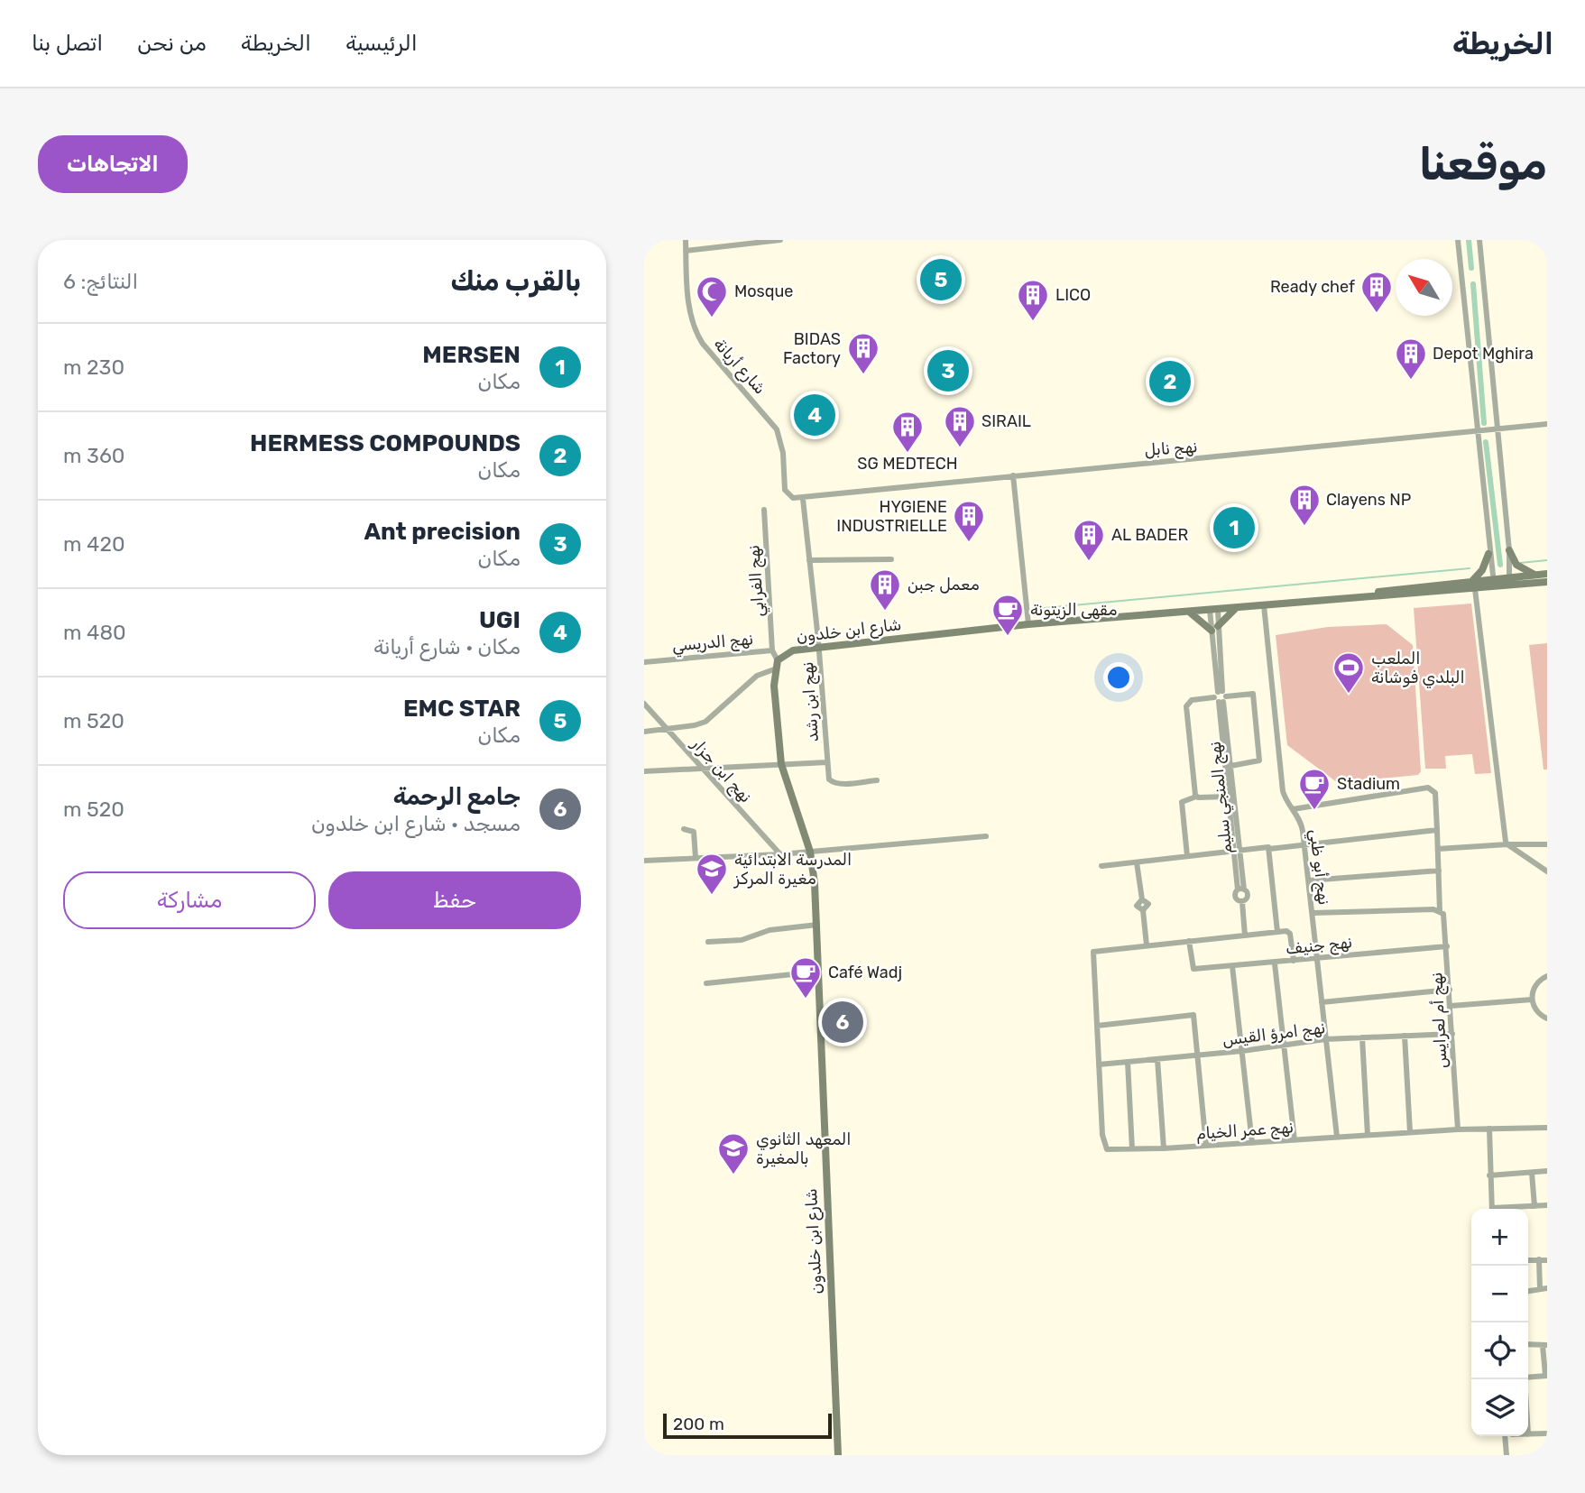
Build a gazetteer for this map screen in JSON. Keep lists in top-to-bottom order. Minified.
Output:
{"streets":{"street":["شارع أريانة","نهج نابل","نهج الفرابي","شارع ابن خلدون","نهج الدريسي","نهج ابن رشد","نهج ابن جزار","نهج المنجي سليم","نهج أبو ظبي","نهج جنيف","نهج أم لعرايس","نهج امرؤ القيس","نهج عمر الخيام"]},"crossings":[["شارع أريانة","نهج نابل"],["شارع أريانة","نهج ابن رشد"],["نهج نابل","نهج ابن رشد"],["نهج الفرابي","نهج الدريسي"],["شارع ابن خلدون","نهج الدريسي"],["شارع ابن خلدون","نهج ابن رشد"],["شارع ابن خلدون","نهج المنجي سليم"],["شارع ابن خلدون","نهج أبو ظبي"],["نهج أبو ظبي","نهج جنيف"],["نهج أبو ظبي","نهج أم لعرايس"],["نهج أبو ظبي","نهج امرؤ القيس"],["نهج أبو ظبي","نهج عمر الخيام"],["نهج جنيف","نهج أم لعرايس"],["نهج أم لعرايس","نهج امرؤ القيس"],["نهج أم لعرايس","نهج عمر الخيام"],["نهج امرؤ القيس","نهج عمر الخيام"]],"places":{"building":["Ready chef","LICO","BIDAS Factory","Depot Mghira","SIRAIL","SG MEDTECH","Clayens NP","HYGIENE INDUSTRIELLE","AL BADER","معمل جبن"],"mosque":["Mosque"],"cafe":["مقهى الزيتونة","Stadium","Café Wadj"],"sports":["الملعب البلدي فوشانة"],"school or university":["المدرسة الابتدائية مغيرة المركز","المعهد الثانوي بالمغيرة"]},"scale_bar":"200 m","north":"top left","page":{"header":"الخريطة","nav":["الرئيسية","الخريطة","من نحن","اتصل بنا"],"buttons":["الاتجاهات",["حفظ","مشاركة"]],"title":"موقعنا","heading":["بالقرب منك","النتائج: 6"],"pins":["5","3","2","4","1","6"],"list":[{"mark":"1","name":"MERSEN","note":"مكان","value":"230 m"},{"mark":"2","name":"HERMESS COMPOUNDS","note":"مكان","value":"360 m"},{"mark":"3","name":"Ant precision","note":"مكان","value":"420 m"},{"mark":"4","name":"UGI","note":"مكان · شارع أريانة","value":"480 m"},{"mark":"5","name":"EMC STAR","note":"مكان","value":"520 m"},{"mark":"6","name":"جامع الرحمة","note":"مسجد · شارع ابن خلدون","value":"520 m"}],"map_buttons":["+","−"],"scale":"200 m"}}
